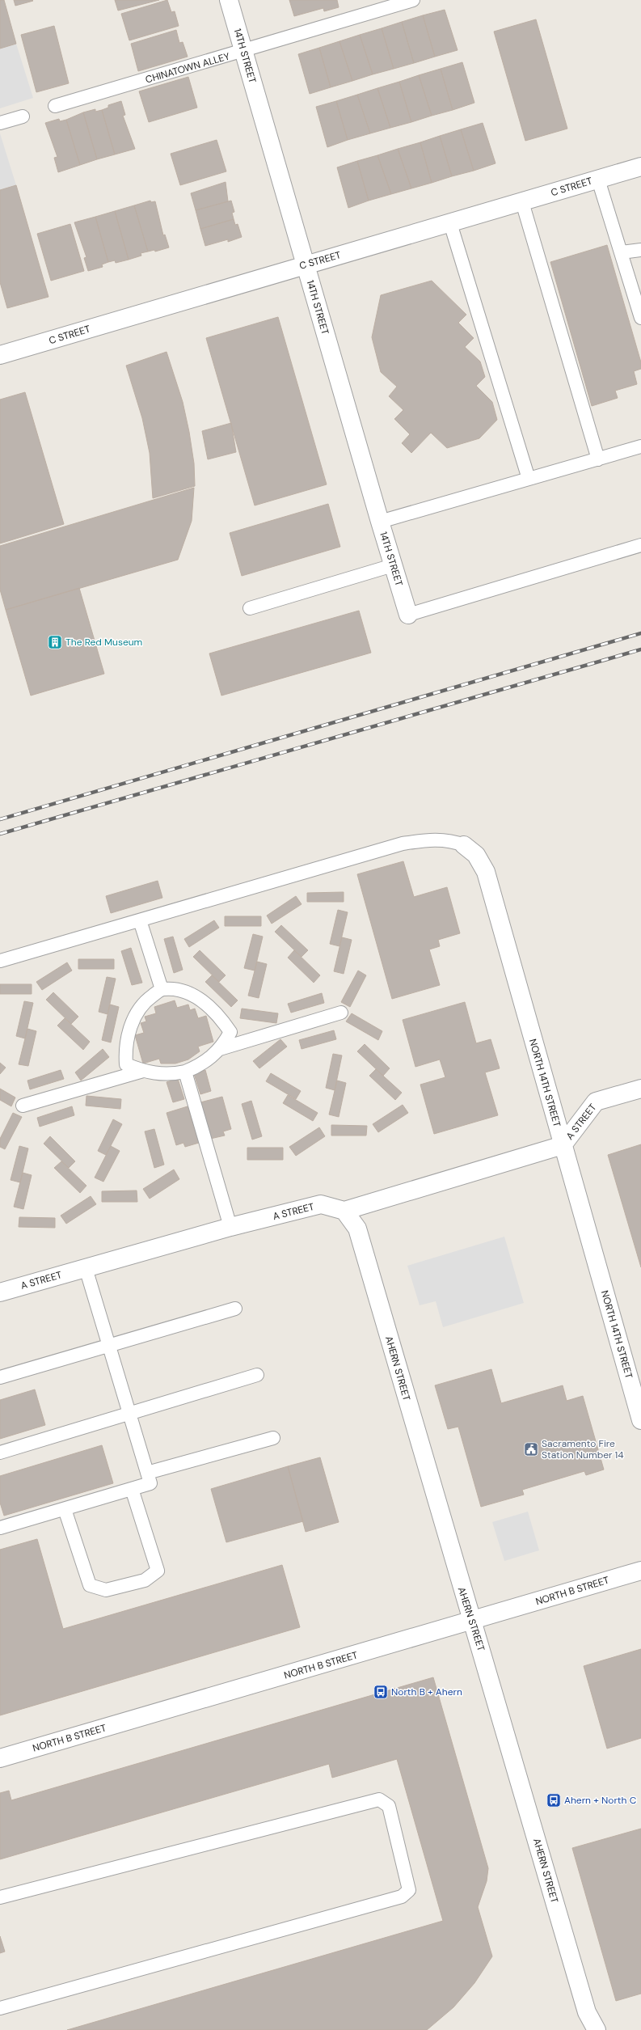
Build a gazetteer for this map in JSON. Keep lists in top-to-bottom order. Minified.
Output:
{"streets":{"street":["14TH STREET","C STREET","NORTH 14TH STREET","A STREET","AHERN STREET","NORTH B STREET"],"lane":["CHINATOWN ALLEY"]},"crossings":[["14TH STREET","CHINATOWN ALLEY"],["14TH STREET","C STREET"],["NORTH 14TH STREET","A STREET"],["A STREET","AHERN STREET"],["AHERN STREET","NORTH B STREET"]],"places":{"building":["The Red Museum"],"public building":["Sacramento Fire Station Number 14"],"bus stop":["North B + Ahern","Ahern + North C"]}}
